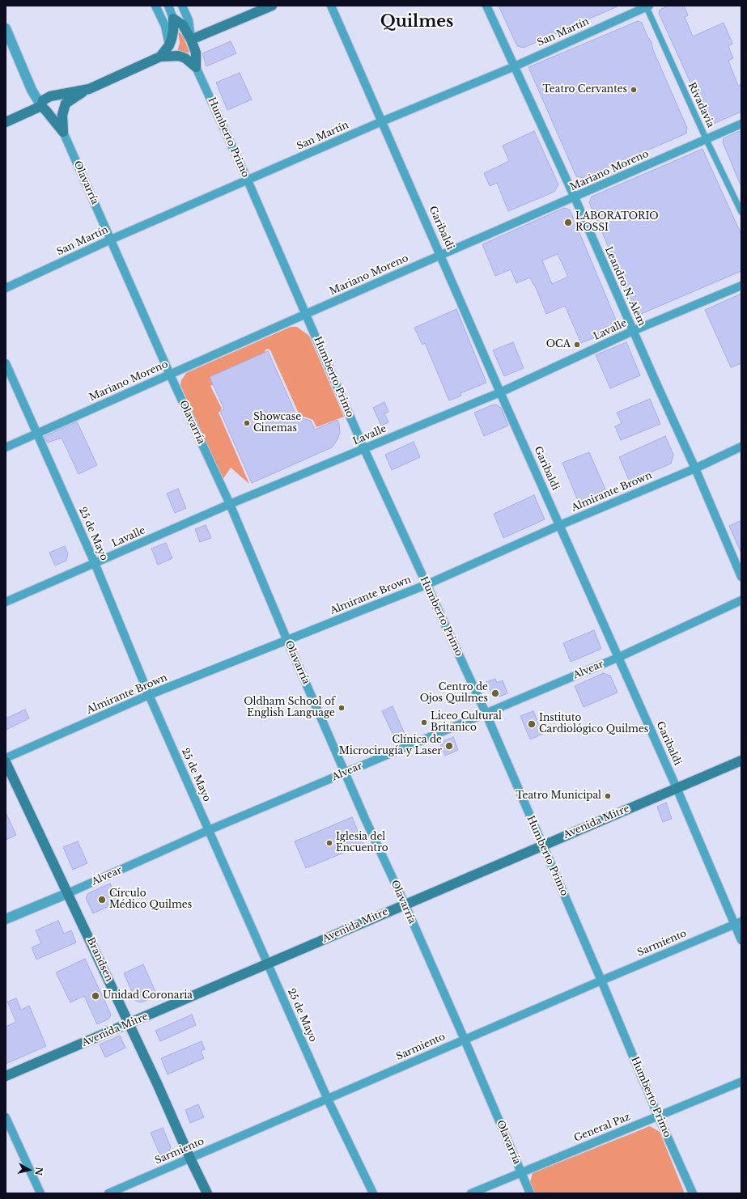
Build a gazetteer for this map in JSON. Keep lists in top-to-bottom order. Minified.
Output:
{"streets":{"main road":["Humberto Primo","Olavarría","Avenida Mitre","Brandsen"],"street":["San Martín","Rivadavia","Mariano Moreno","Garibaldi","Leandro N. Alem","Lavalle","Almirante Brown","25 de Mayo","Alvear","Sarmiento","General Paz"]},"crossings":[["San Martín","Rivadavia"],["San Martín","Humberto Primo"],["San Martín","Olavarría"],["San Martín","Garibaldi"],["San Martín","Leandro N. Alem"],["Rivadavia","Mariano Moreno"],["Humberto Primo","Mariano Moreno"],["Humberto Primo","Lavalle"],["Humberto Primo","Almirante Brown"],["Humberto Primo","Alvear"],["Humberto Primo","Avenida Mitre"],["Humberto Primo","Sarmiento"],["Humberto Primo","General Paz"],["Mariano Moreno","Olavarría"],["Mariano Moreno","Garibaldi"],["Mariano Moreno","Leandro N. Alem"],["Mariano Moreno","25 de Mayo"],["Olavarría","Lavalle"],["Olavarría","Almirante Brown"],["Olavarría","Alvear"],["Olavarría","Avenida Mitre"],["Olavarría","Sarmiento"],["Olavarría","General Paz"],["Garibaldi","Lavalle"],["Garibaldi","Almirante Brown"],["Garibaldi","Alvear"],["Garibaldi","Avenida Mitre"],["Garibaldi","Sarmiento"],["Leandro N. Alem","Lavalle"],["Leandro N. Alem","Almirante Brown"],["Lavalle","25 de Mayo"],["Almirante Brown","25 de Mayo"],["25 de Mayo","Alvear"],["25 de Mayo","Avenida Mitre"],["25 de Mayo","Sarmiento"],["Alvear","Brandsen"],["Avenida Mitre","Brandsen"],["Sarmiento","Brandsen"]],"districts":["Quilmes"],"places":["Teatro Cervantes","LABORATORIO ROSSI","OCA","Showcase Cinemas","Centro de Ojos Quilmes","Oldham School of English Language","Liceo Cultural Britanico","Instituto Cardiológico Quilmes","Clínica de Microcirugía y Laser","Teatro Municipal","Iglesia del Encuentro","Círculo Médico Quilmes","Unidad Coronaria"],"north":"right"}
